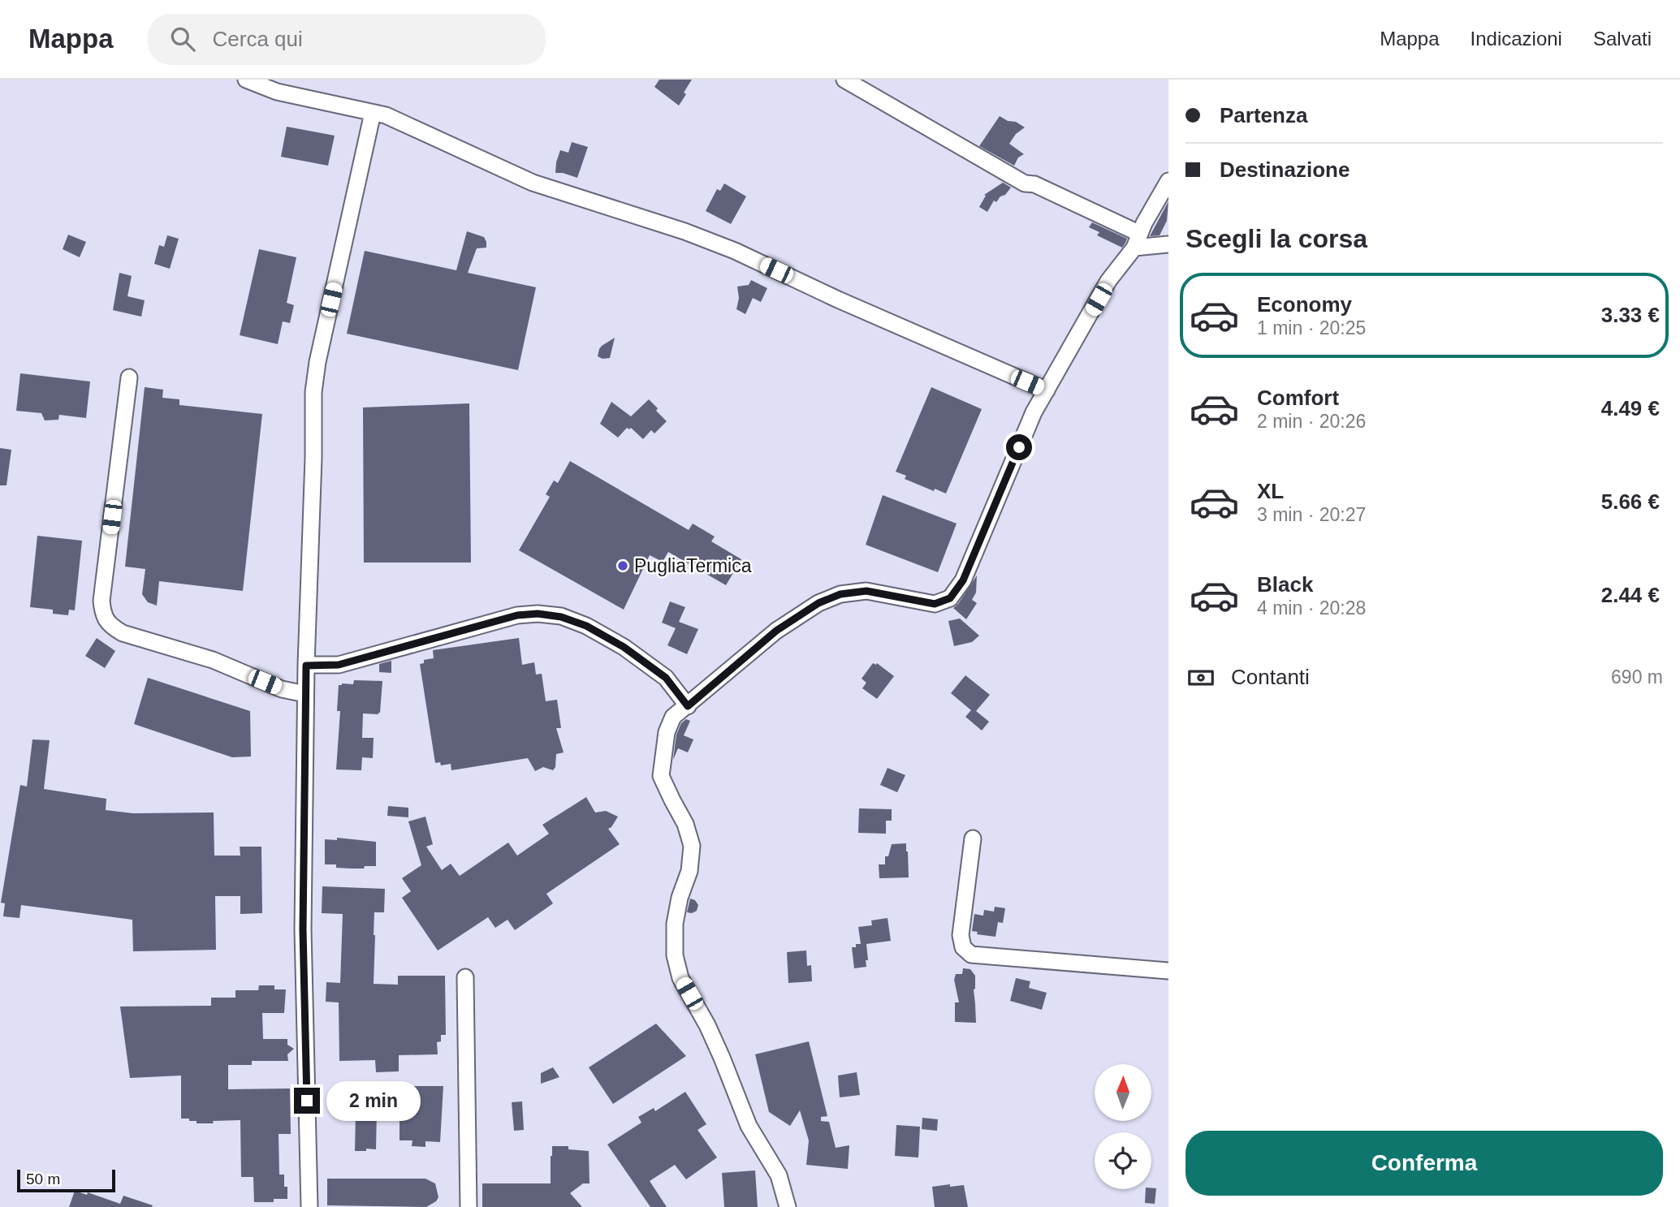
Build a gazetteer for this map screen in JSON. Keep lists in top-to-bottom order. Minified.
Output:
{"places":["PugliaTermica"],"scale_bar":"50 m","north":"top","page":{"header":"Mappa","search":"Cerca qui","nav":["Mappa","Indicazioni","Salvati"],"banner":["Partenza","Destinazione"],"heading":"Scegli la corsa","list":[{"name":"Economy","note":"1 min · 20:25","value":"3.33 €"},{"name":"Comfort","note":"2 min · 20:26","value":"4.49 €"},{"name":"XL","note":"3 min · 20:27","value":"5.66 €"},{"name":"Black","note":"4 min · 20:28","value":"2.44 €"}],"pay":["Contanti","690 m"],"bubble":"2 min","buttons":"Conferma","scale":"50 m"}}
